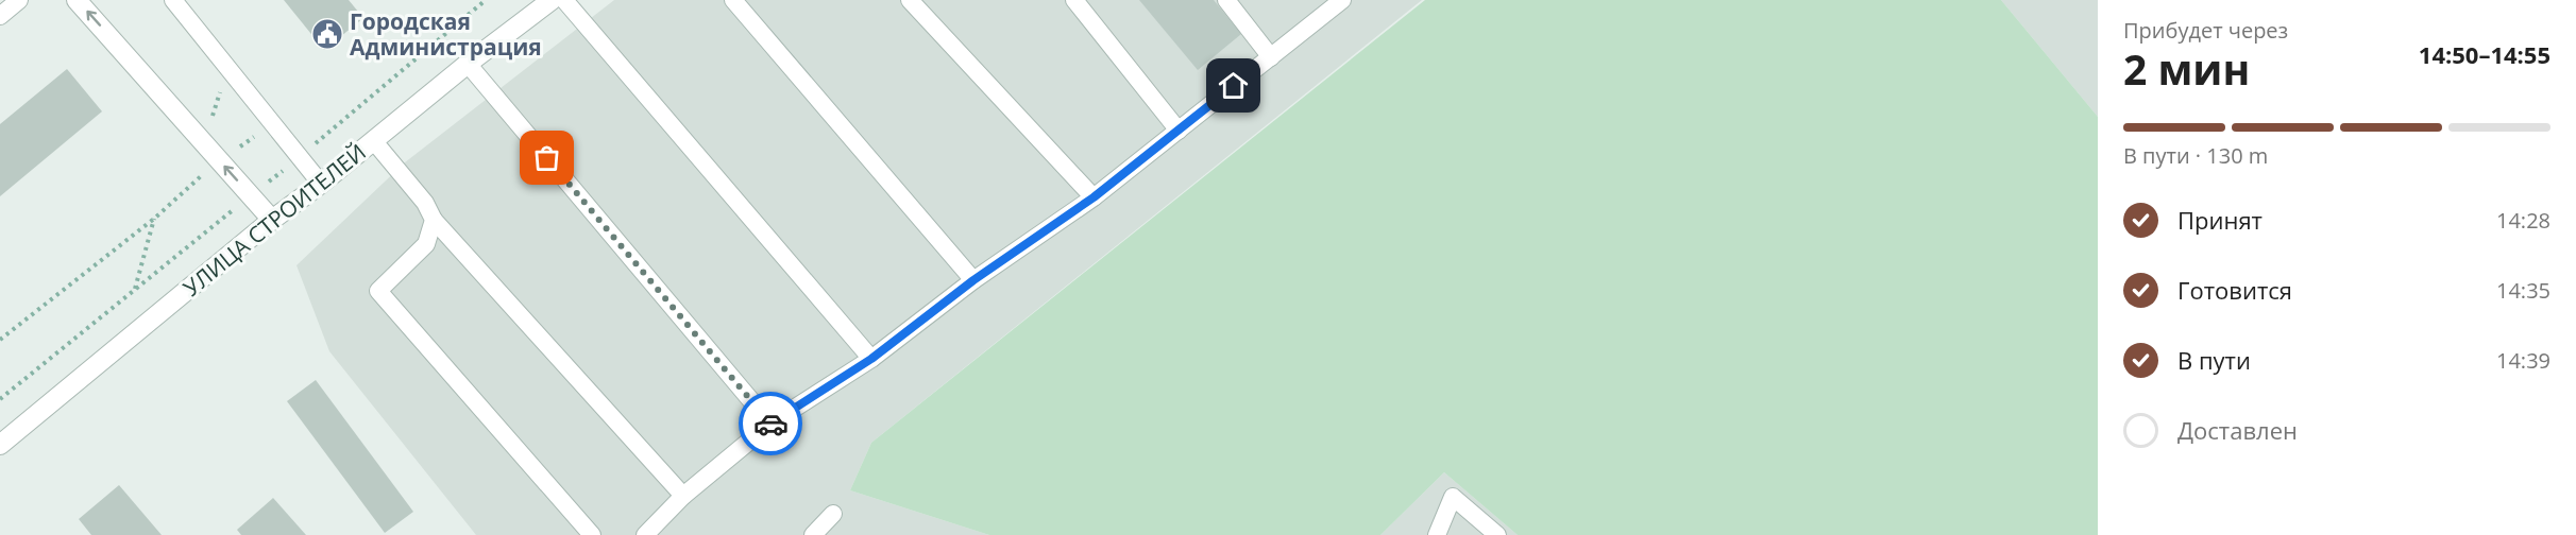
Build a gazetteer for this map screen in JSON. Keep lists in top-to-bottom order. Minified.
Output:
{"streets":{"street":["УЛИЦА СТРОИТЕЛЕЙ"]},"places":{"public building":["Городская Администрация"]},"page":{"heading":["2 мин","Прибудет через","14:50–14:55"],"bar":"В пути · 130 m","list":[["Принят","14:28"],["Готовится","14:35"],["В пути","14:39"],"Доставлен"]}}
